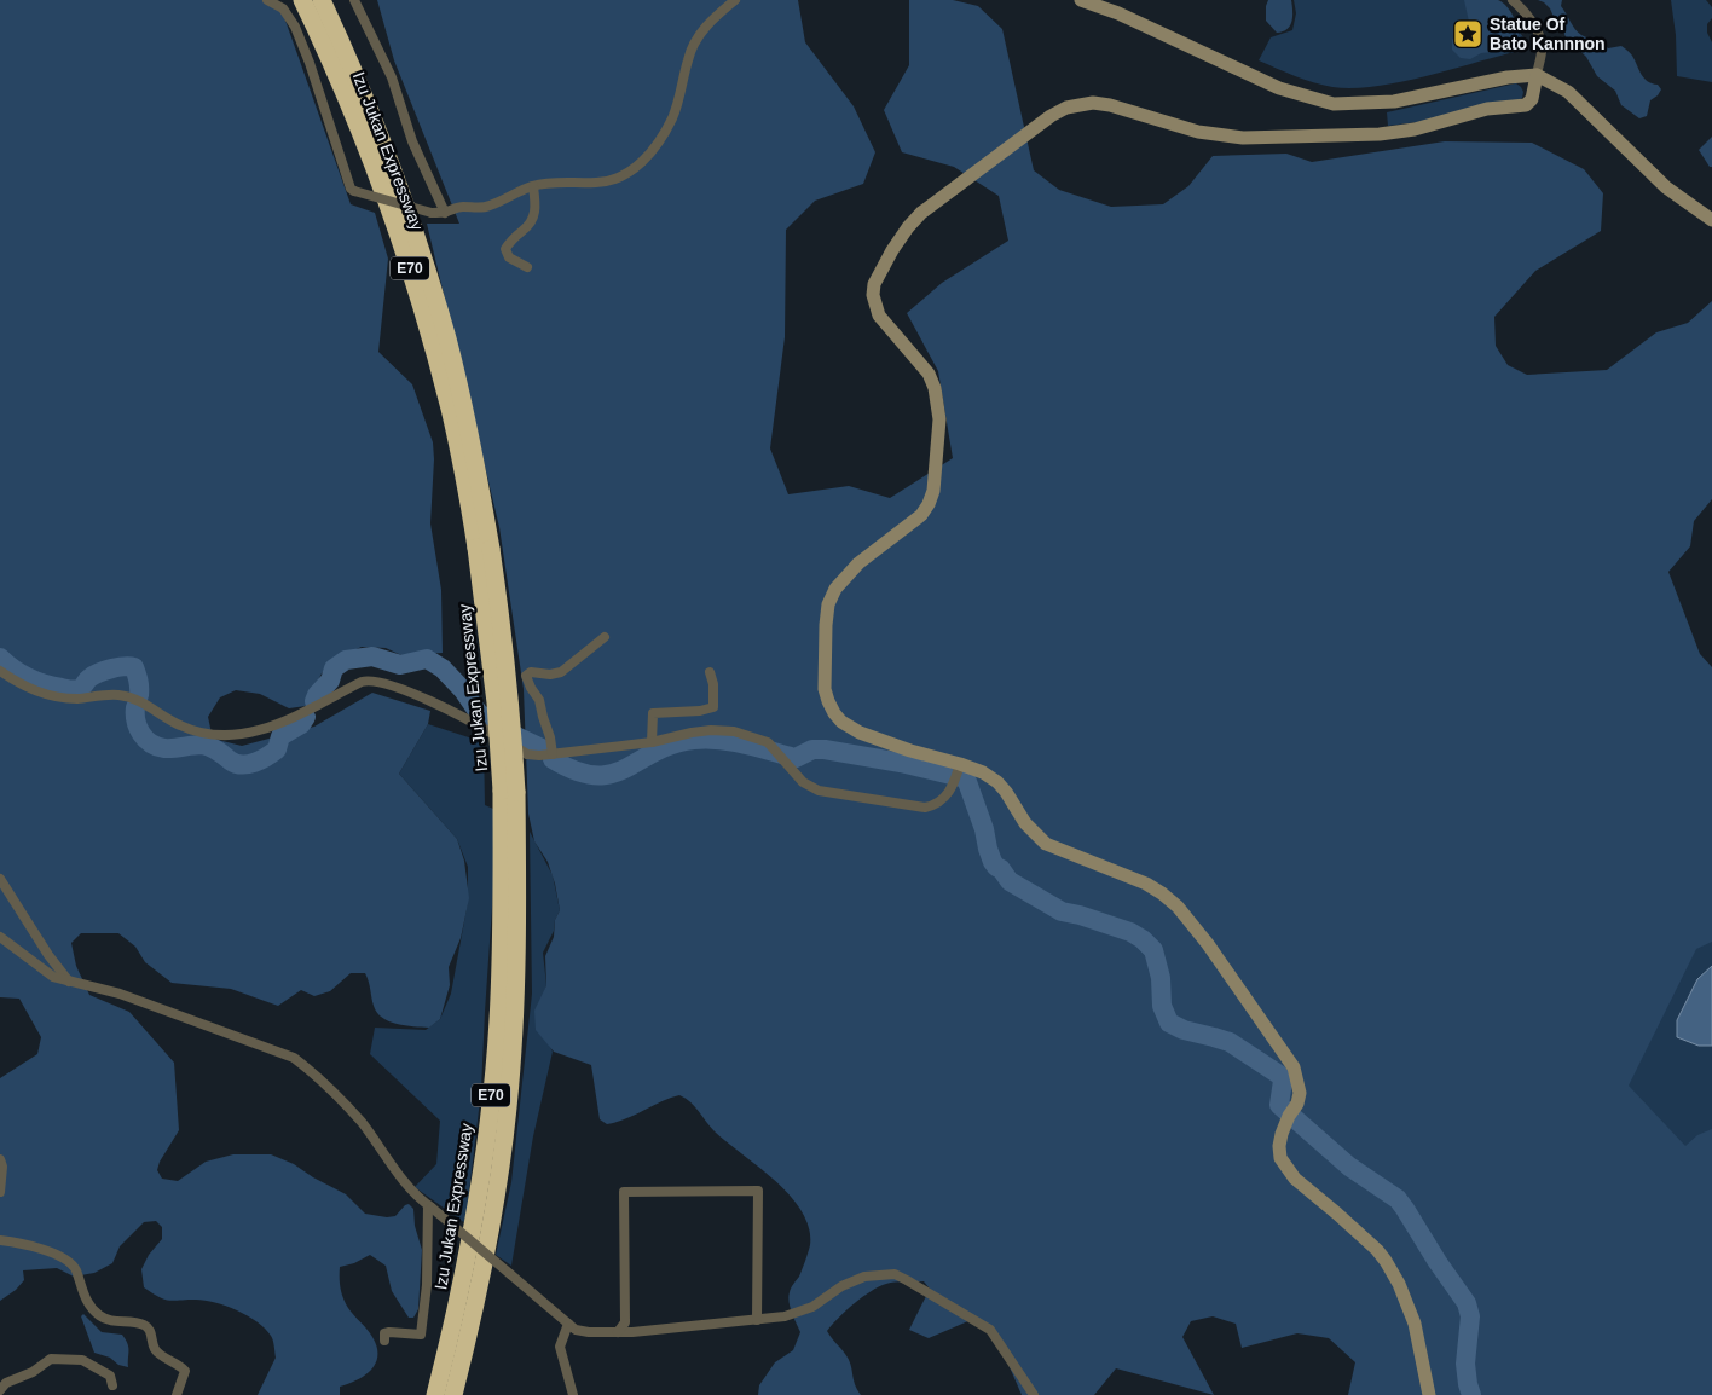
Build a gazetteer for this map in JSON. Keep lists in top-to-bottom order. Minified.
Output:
{"streets":{"highway":["Izu Jukan Expressway","E70"]},"places":{"place":["Statue Of Bato Kannnon"]}}
